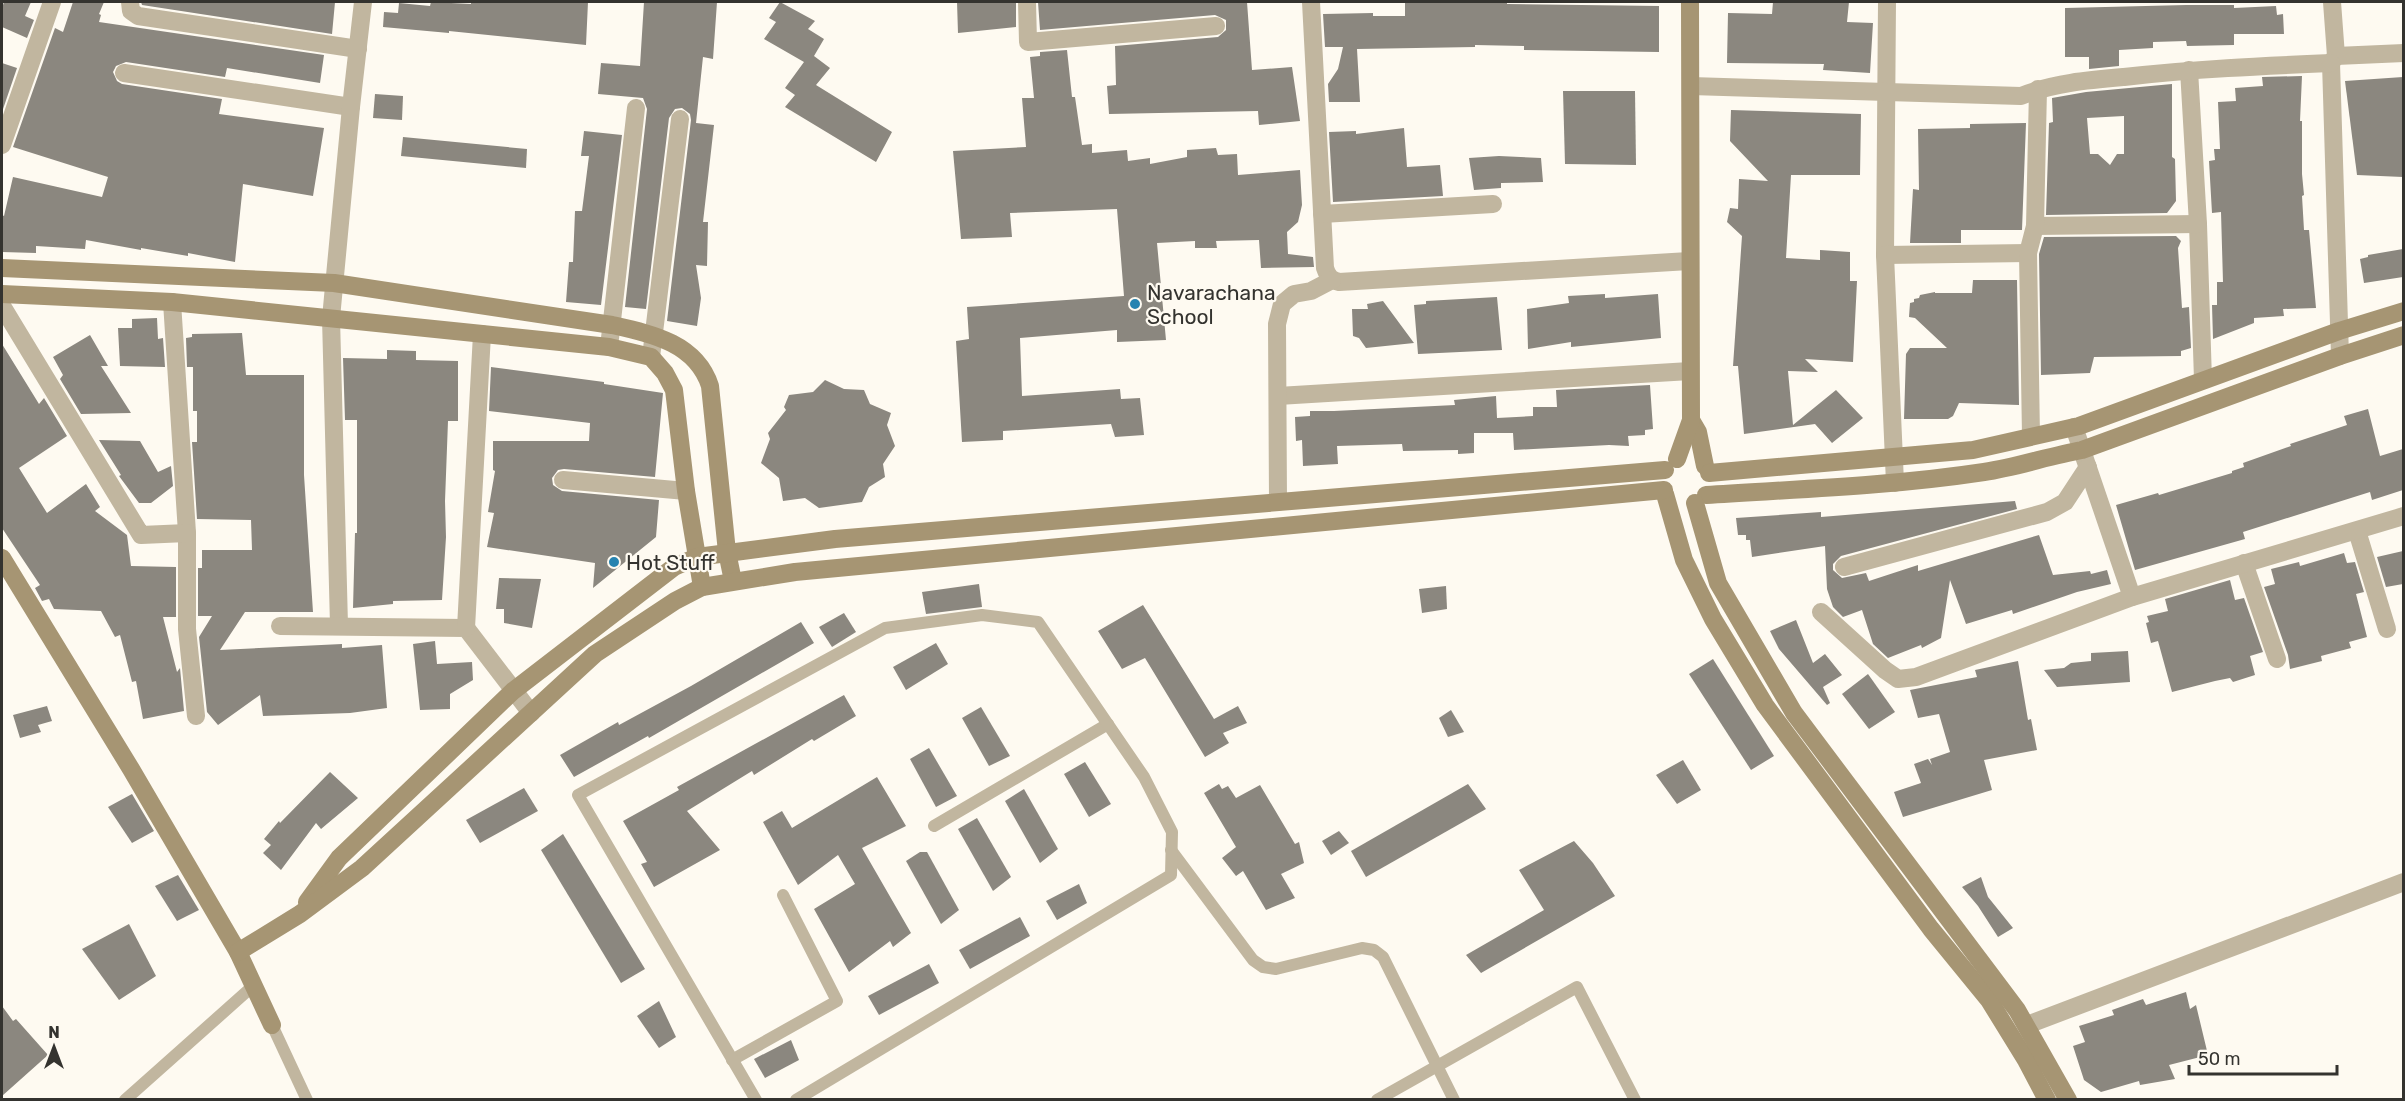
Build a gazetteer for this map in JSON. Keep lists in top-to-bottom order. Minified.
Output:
{"places":["Navarachana School","Hot Stuff"],"scale_bar":"50 m","north":"top"}
